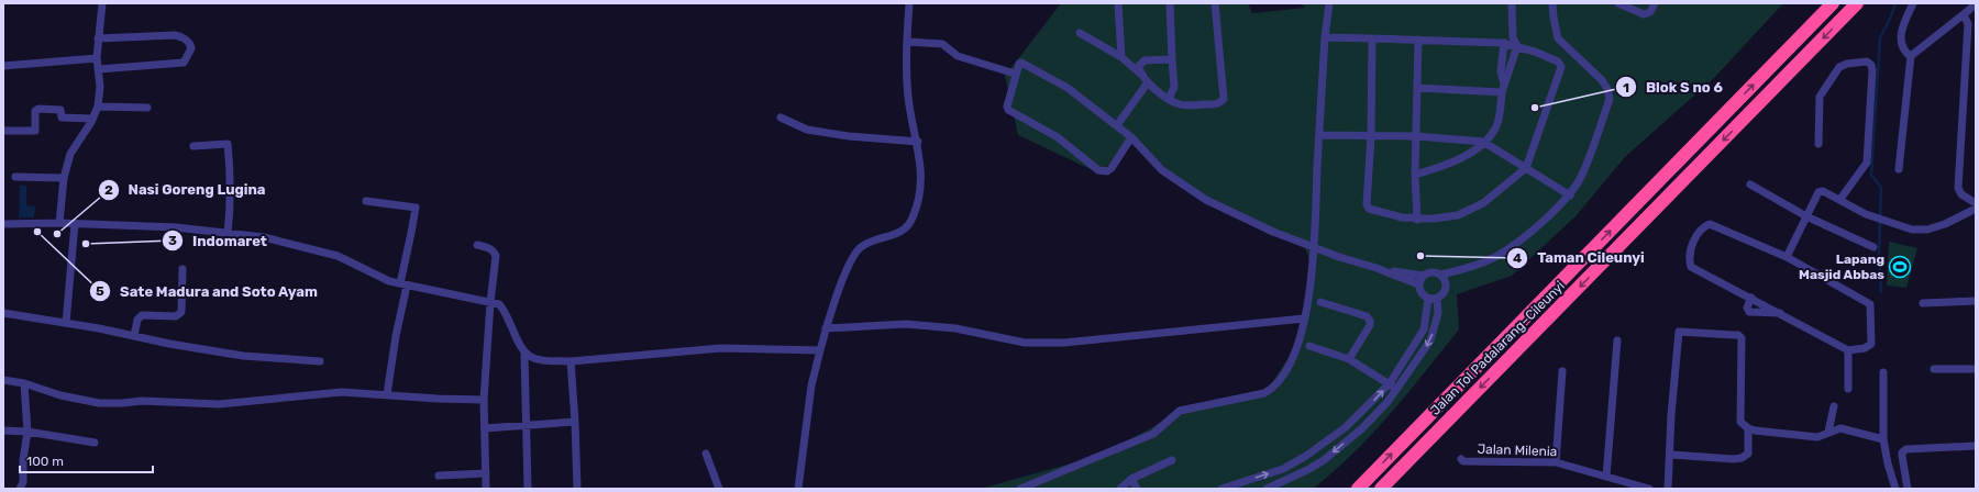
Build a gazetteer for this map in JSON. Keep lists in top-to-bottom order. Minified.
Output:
{"streets":{"highway":["Jalan Tol Padalarang–Cileunyi"],"street":["Jalan Milenia"]},"places":{"other":["Blok S no 6","Sate Madura and Soto Ayam","Nasi Goreng Lugina","Indomaret","Taman Cileunyi"],"sports":["Lapang Masjid Abbas"]},"scale_bar":"100 m"}
